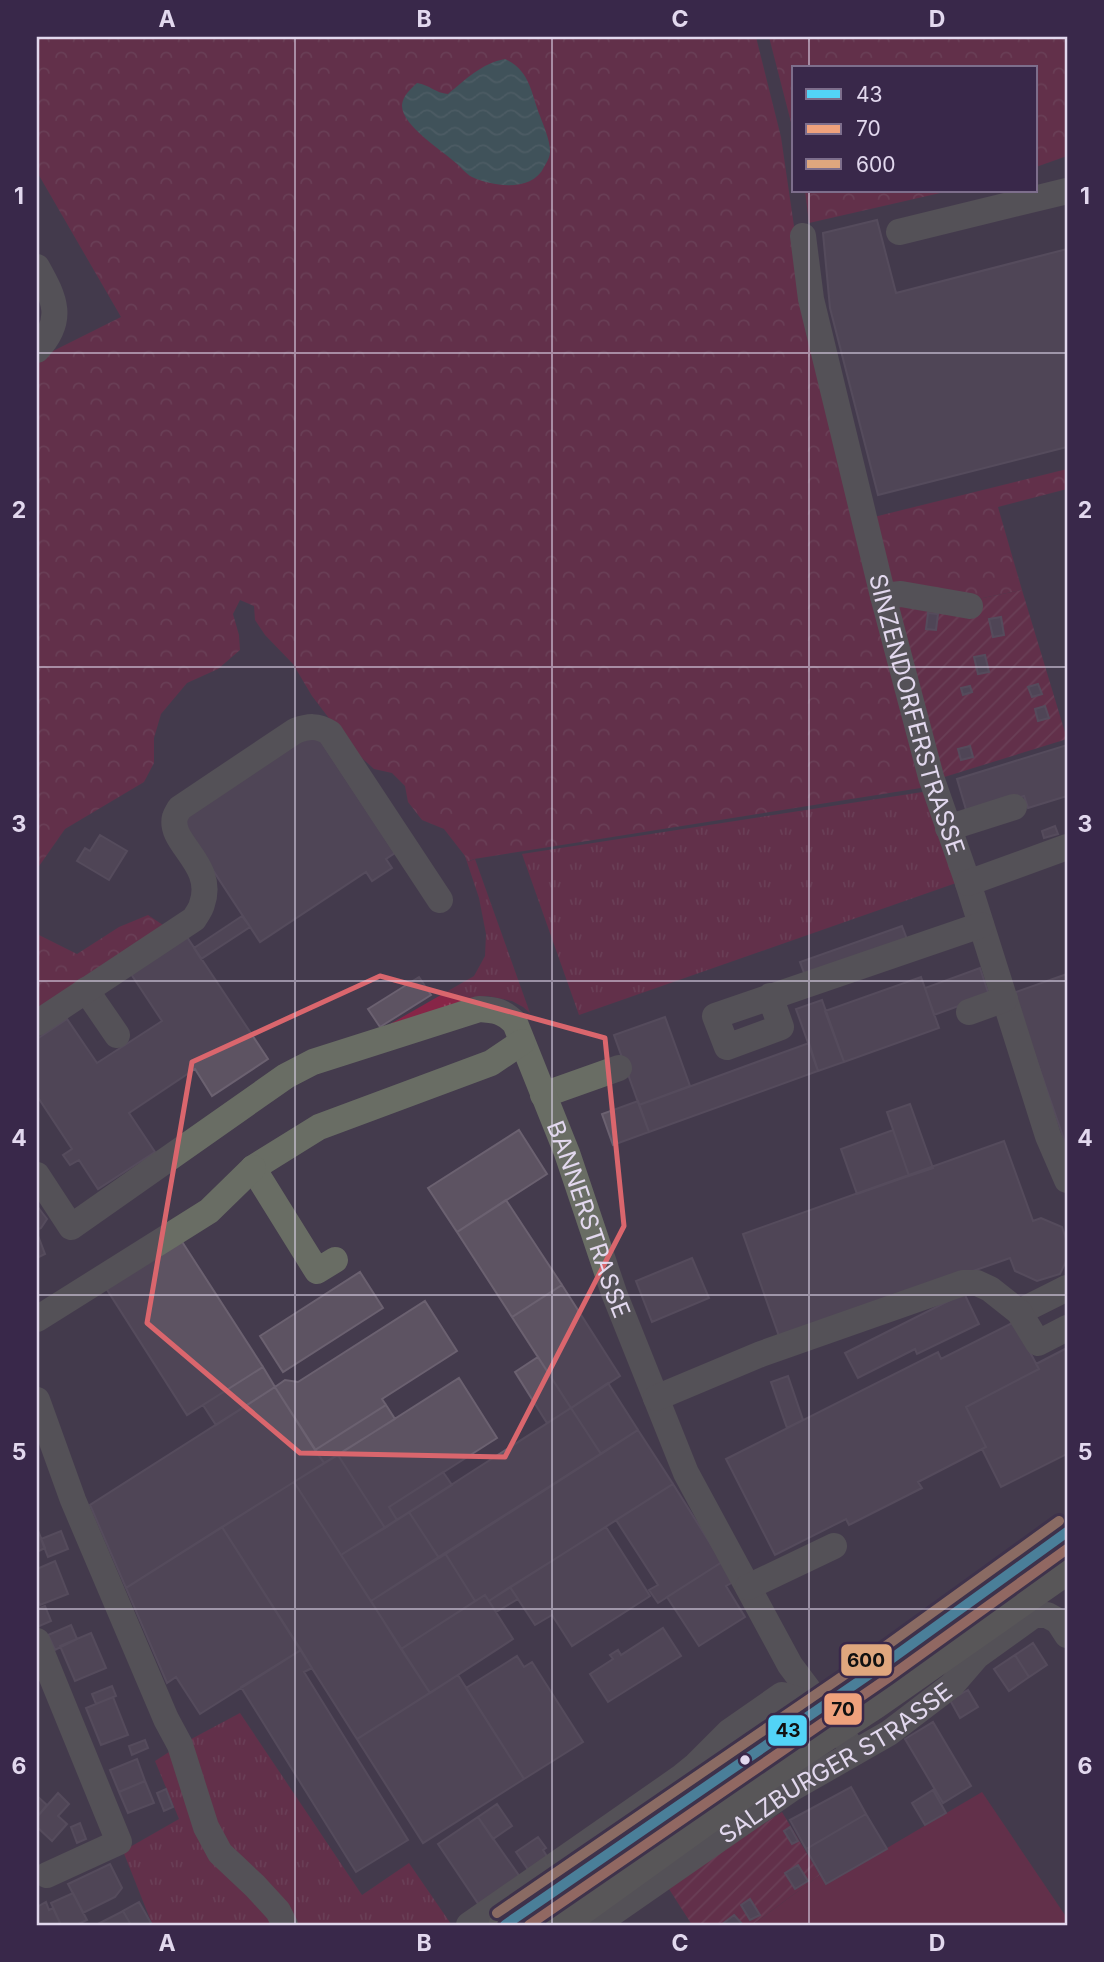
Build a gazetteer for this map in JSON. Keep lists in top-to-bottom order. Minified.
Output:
{"streets":{"main road":["SALZBURGER STRASSE"],"street":["SINZENDORFERSTRASSE","BANNERSTRASSE"]},"crossings":[["BANNERSTRASSE","SALZBURGER STRASSE"]],"lines":["transit line 600","transit line 43","transit line 70"],"legend":["43","70","600"],"grid":{"columns":["A","B","C","D"],"rows":["1","2","3","4","5","6"]}}
